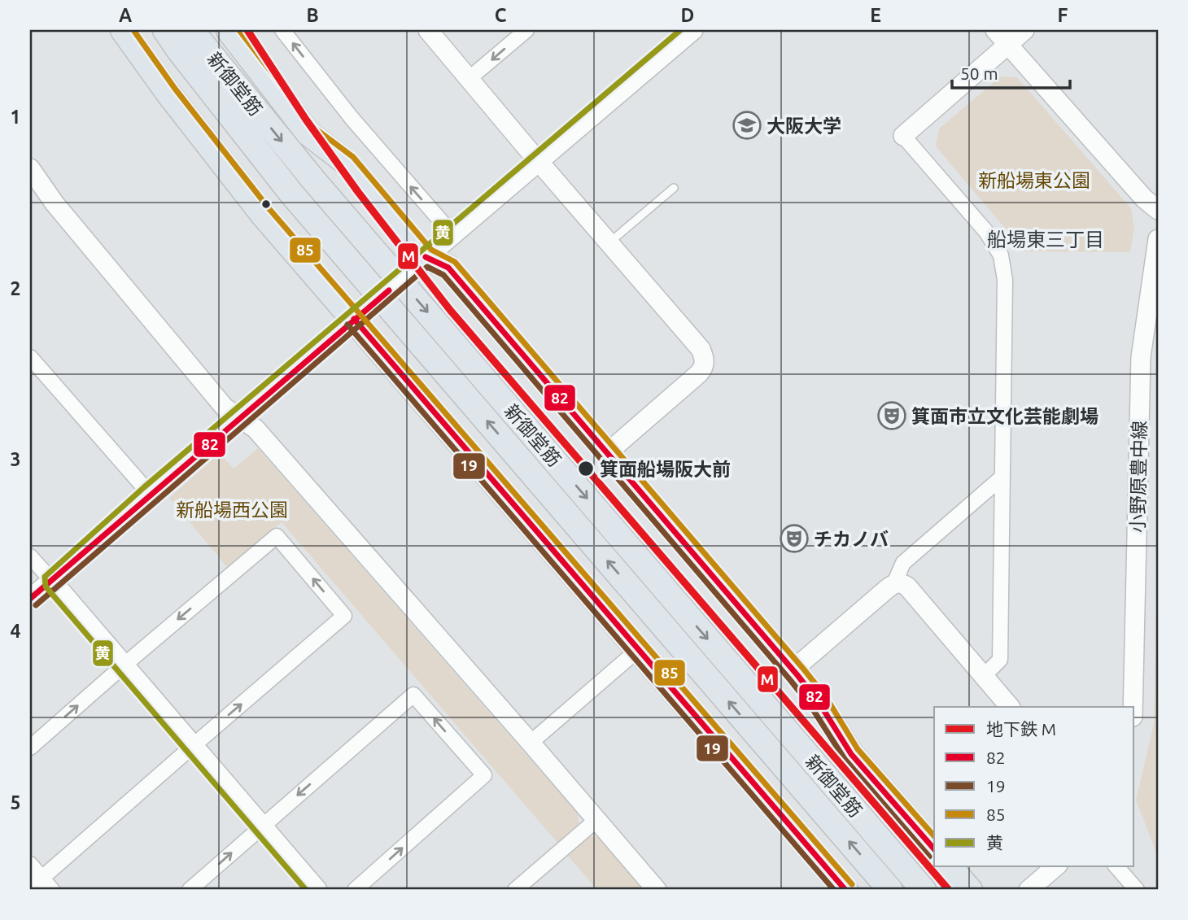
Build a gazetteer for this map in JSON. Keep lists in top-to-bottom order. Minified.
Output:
{"streets":{"highway":["新御堂筋"],"street":["小野原豊中線"]},"districts":["船場東三丁目"],"parks":["新船場東公園","新船場西公園"],"places":{"school or university":["大阪大学"],"theatre":["箕面市立文化芸能劇場","チカノバ"],"other":["箕面船場阪大前"]},"lines":["metro line M","transit line 85","transit line 黄","transit line 82","transit line 19"],"legend":["地下鉄 M","82","19","85","黄"],"scale_bar":"50 m","grid":{"columns":["A","B","C","D","E","F"],"rows":["1","2","3","4","5"]}}
